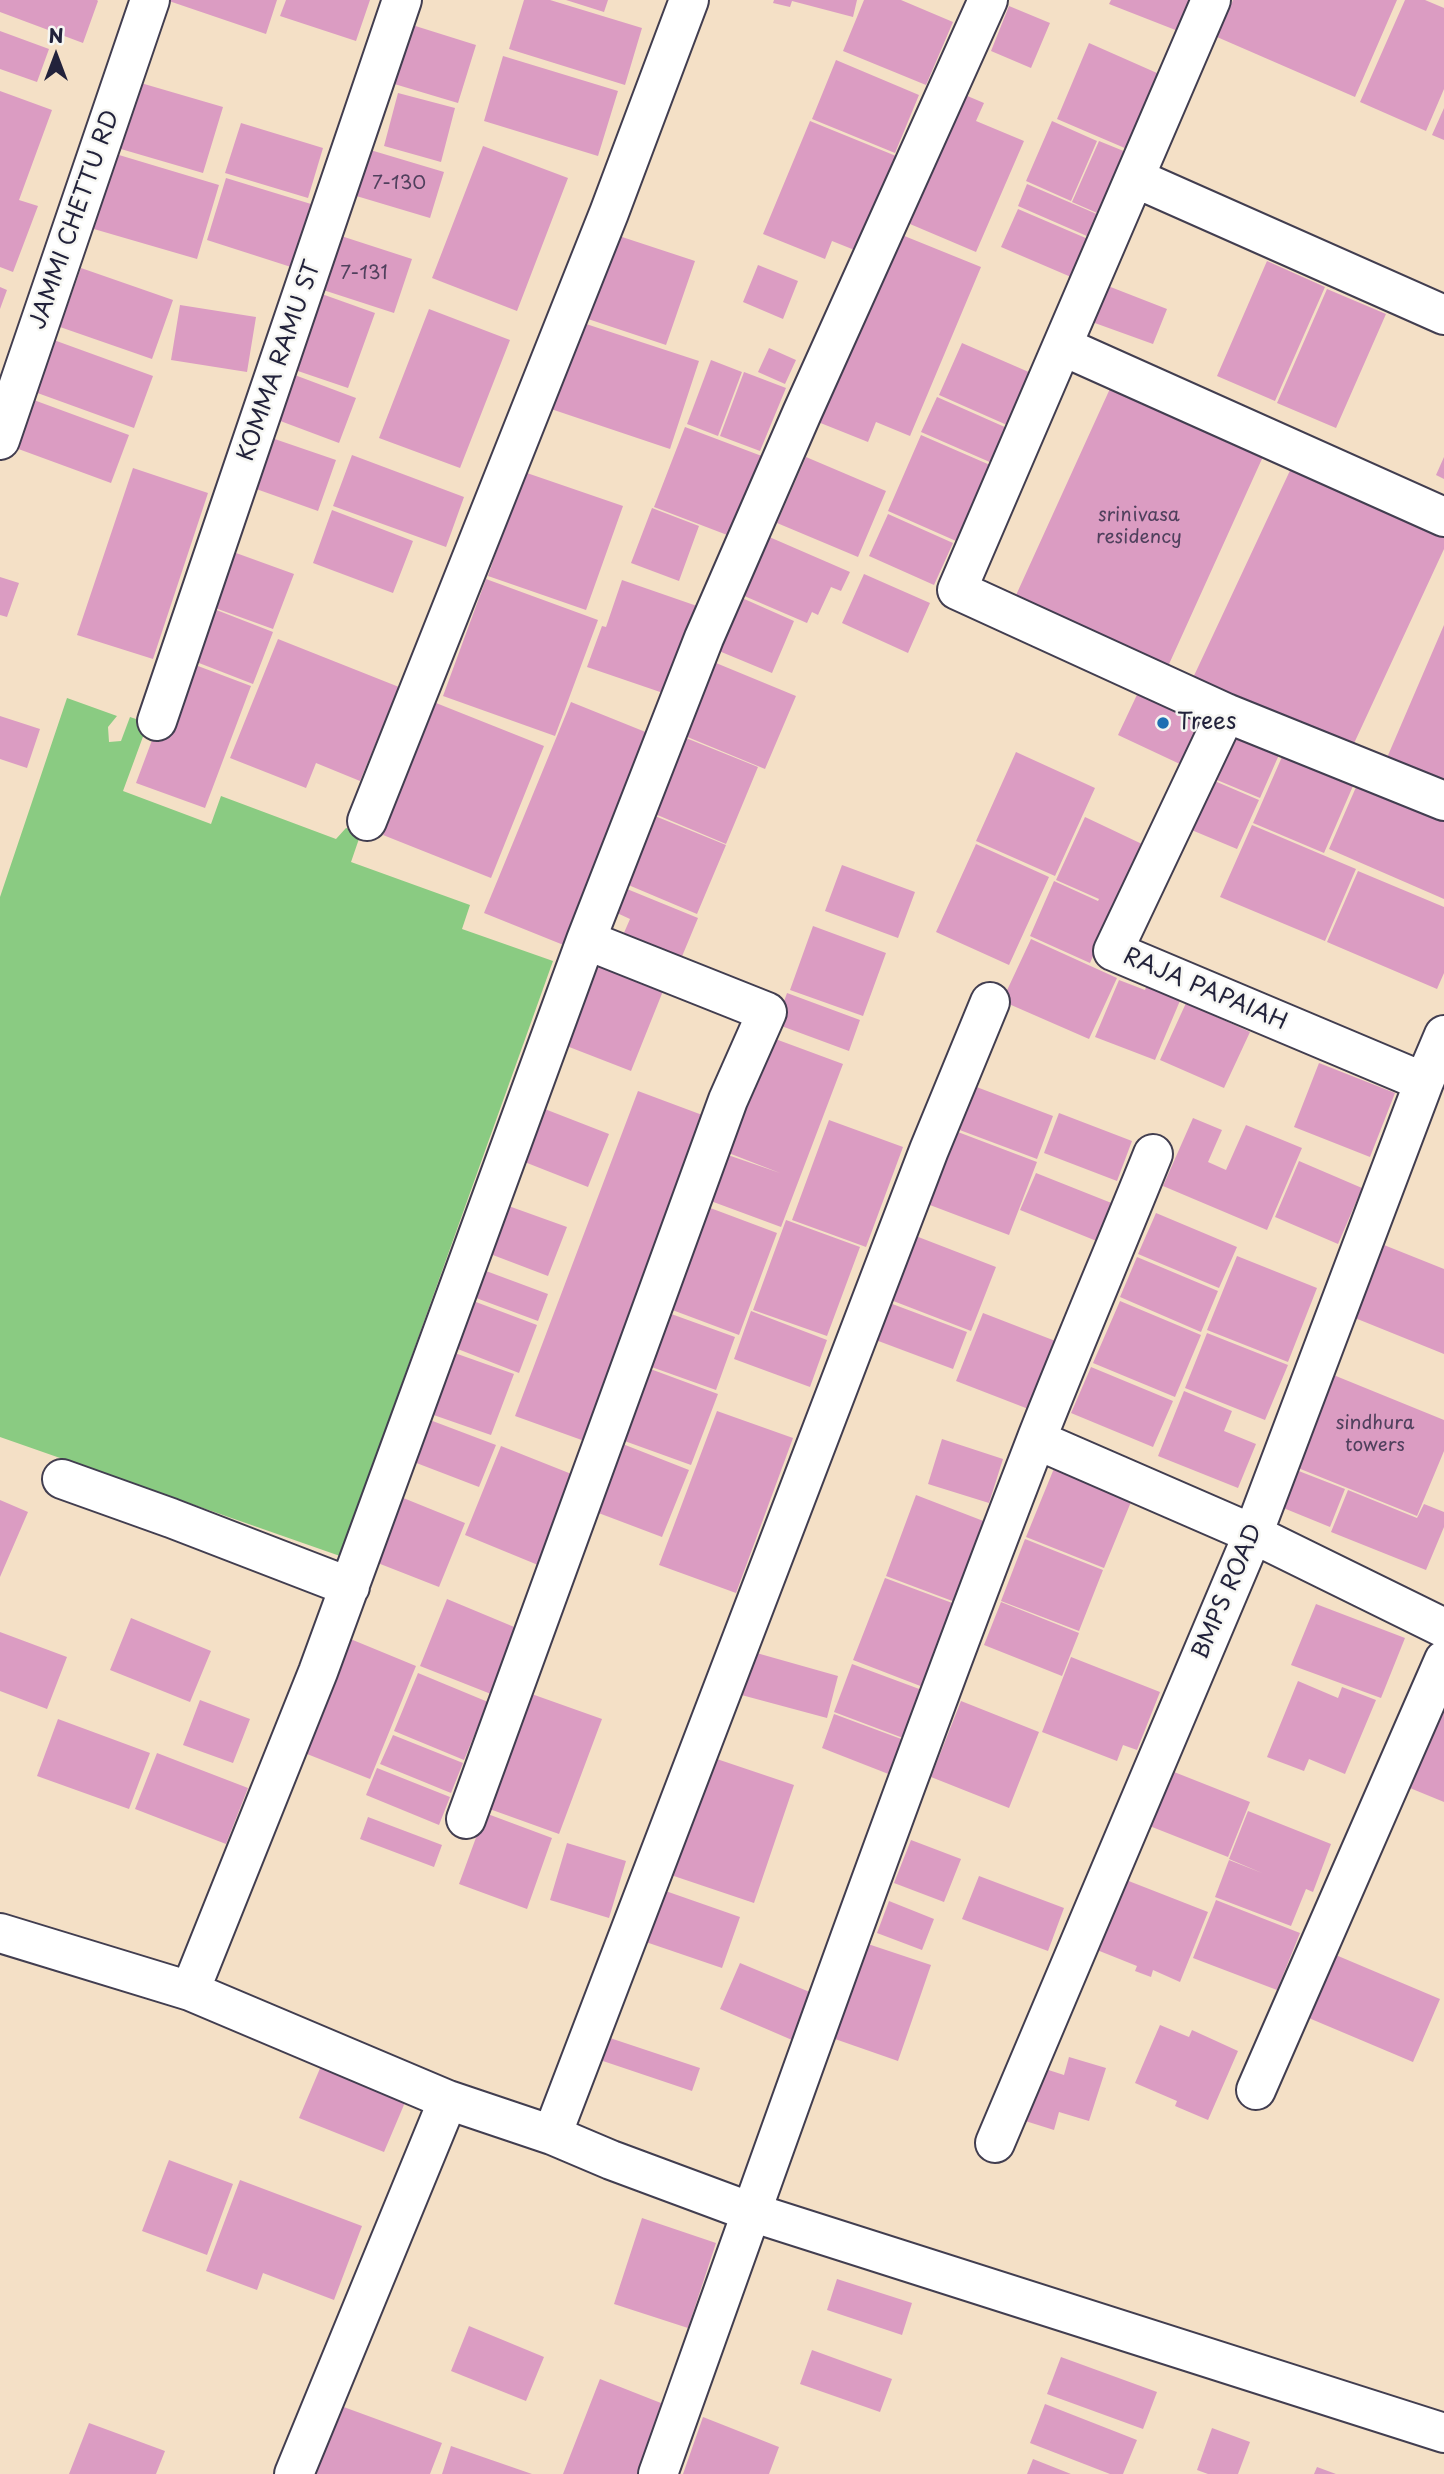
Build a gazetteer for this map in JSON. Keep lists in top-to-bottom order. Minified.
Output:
{"streets":{"street":["JAMMI CHETTU RD","KOMMA RAMU ST","RAJA PAPAIAH","BMPS ROAD"]},"crossings":[["RAJA PAPAIAH","BMPS ROAD"]],"places":["Trees"],"house_numbers":["7-130","7-131","srinivasa residency","sindhura towers"],"north":"top"}
